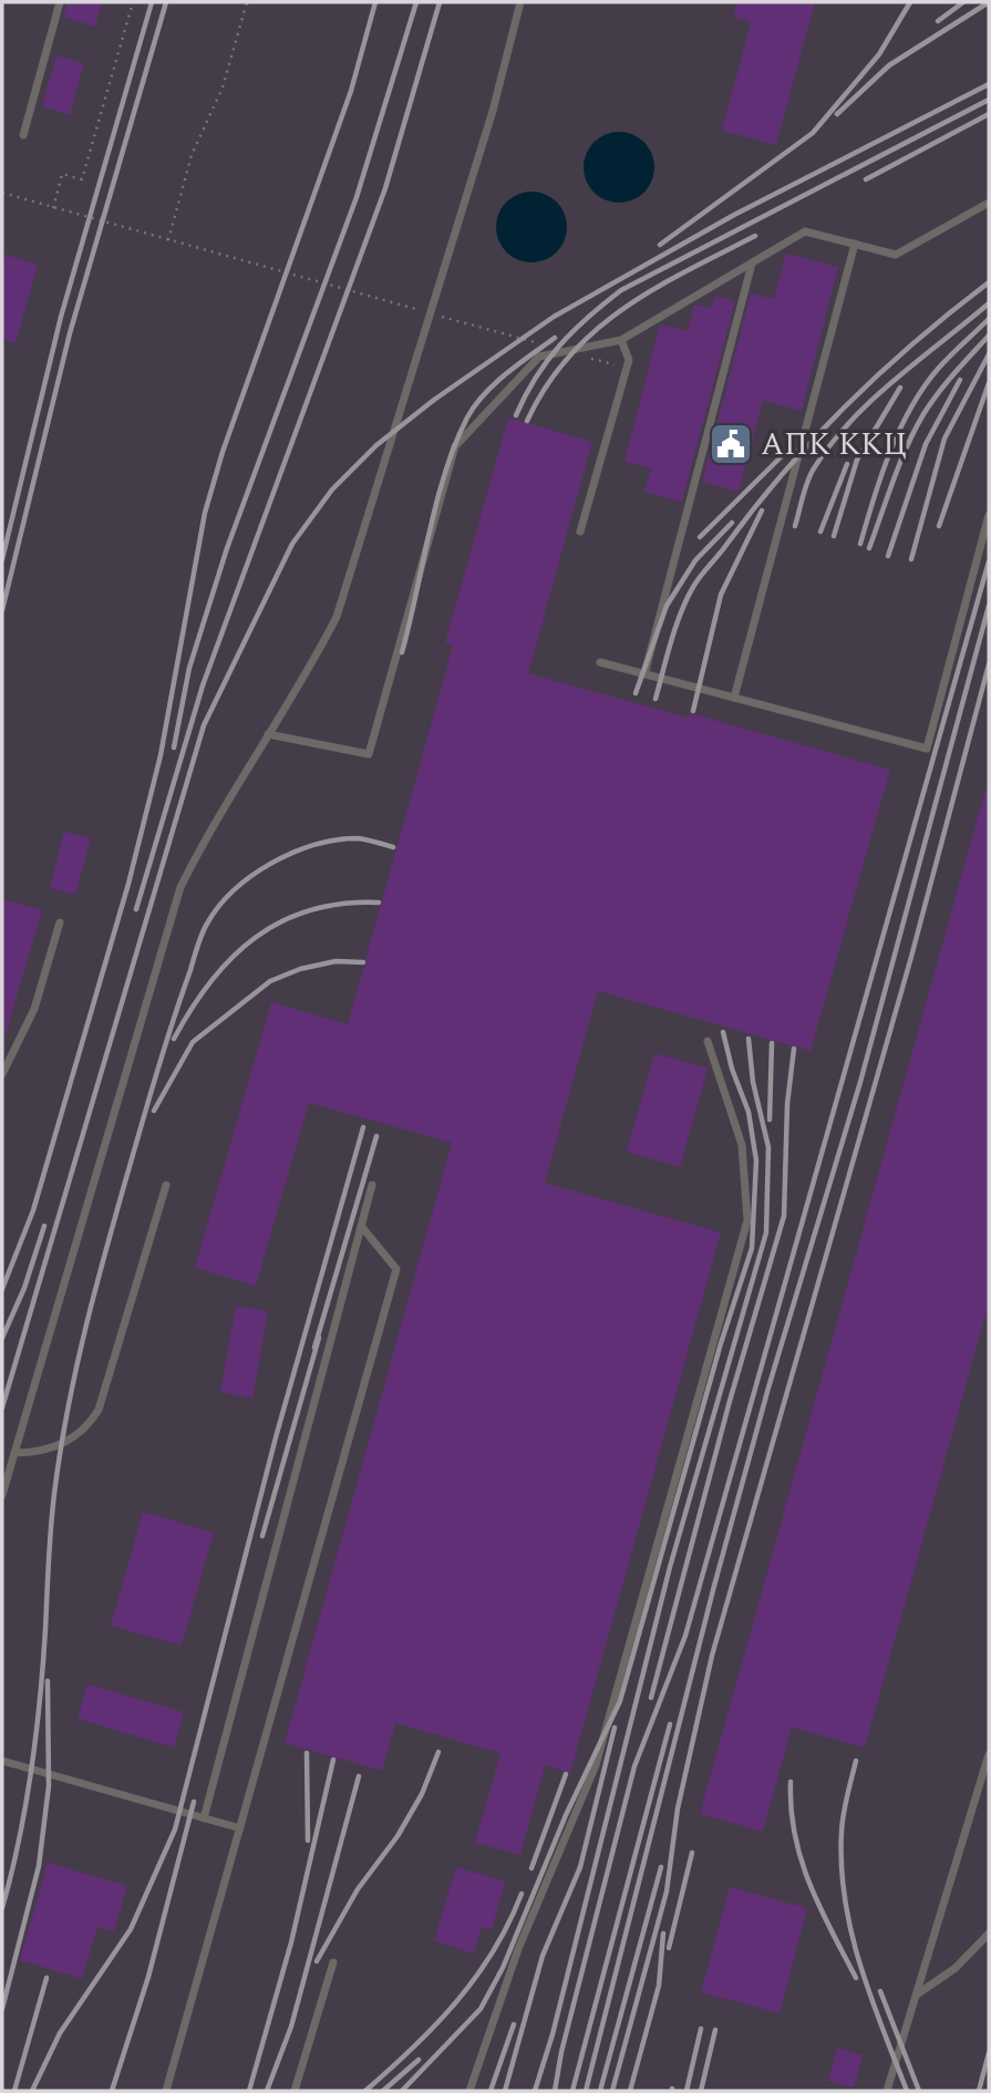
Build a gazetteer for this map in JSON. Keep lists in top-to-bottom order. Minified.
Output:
{"places":{"public building":["АПК ККЦ"]}}
